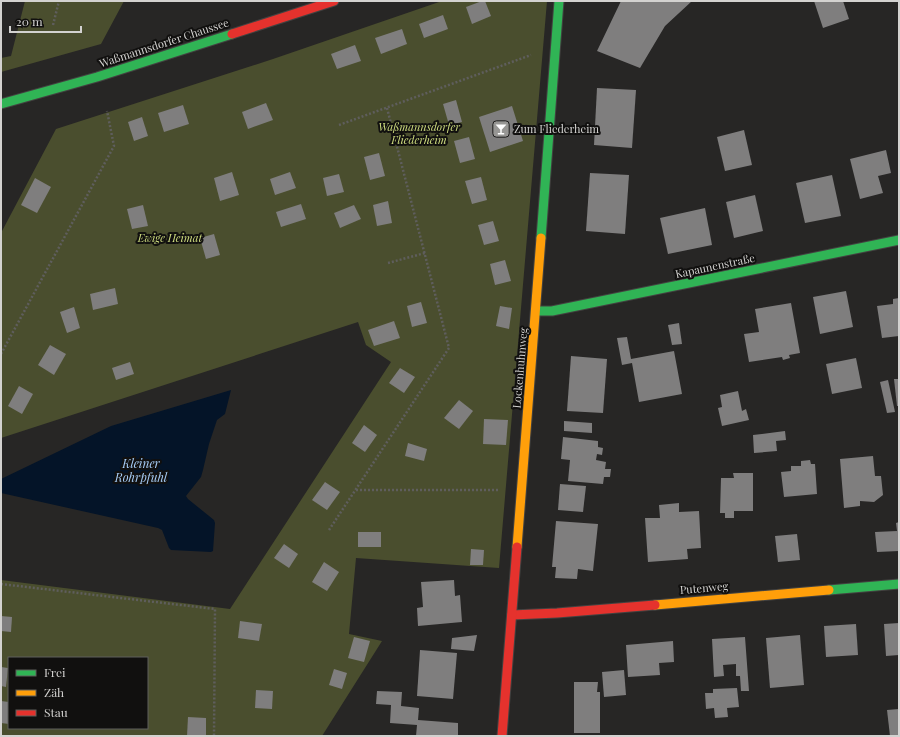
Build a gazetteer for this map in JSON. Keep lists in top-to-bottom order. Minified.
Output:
{"streets":{"street":["Waßmannsdorfer Chaussee","Kapaunenstraße","Lockenhuhnweg","Putenweg"]},"crossings":[["Kapaunenstraße","Lockenhuhnweg"],["Lockenhuhnweg","Putenweg"]],"water":["Kleiner Rohrpfuhl"],"parks":["Waßmannsdorfer Fliederheim","Ewige Heimat"],"places":{"bar":["Zum Fliederheim"]},"legend":["Frei","Zäh","Stau"],"scale_bar":"20 m"}
